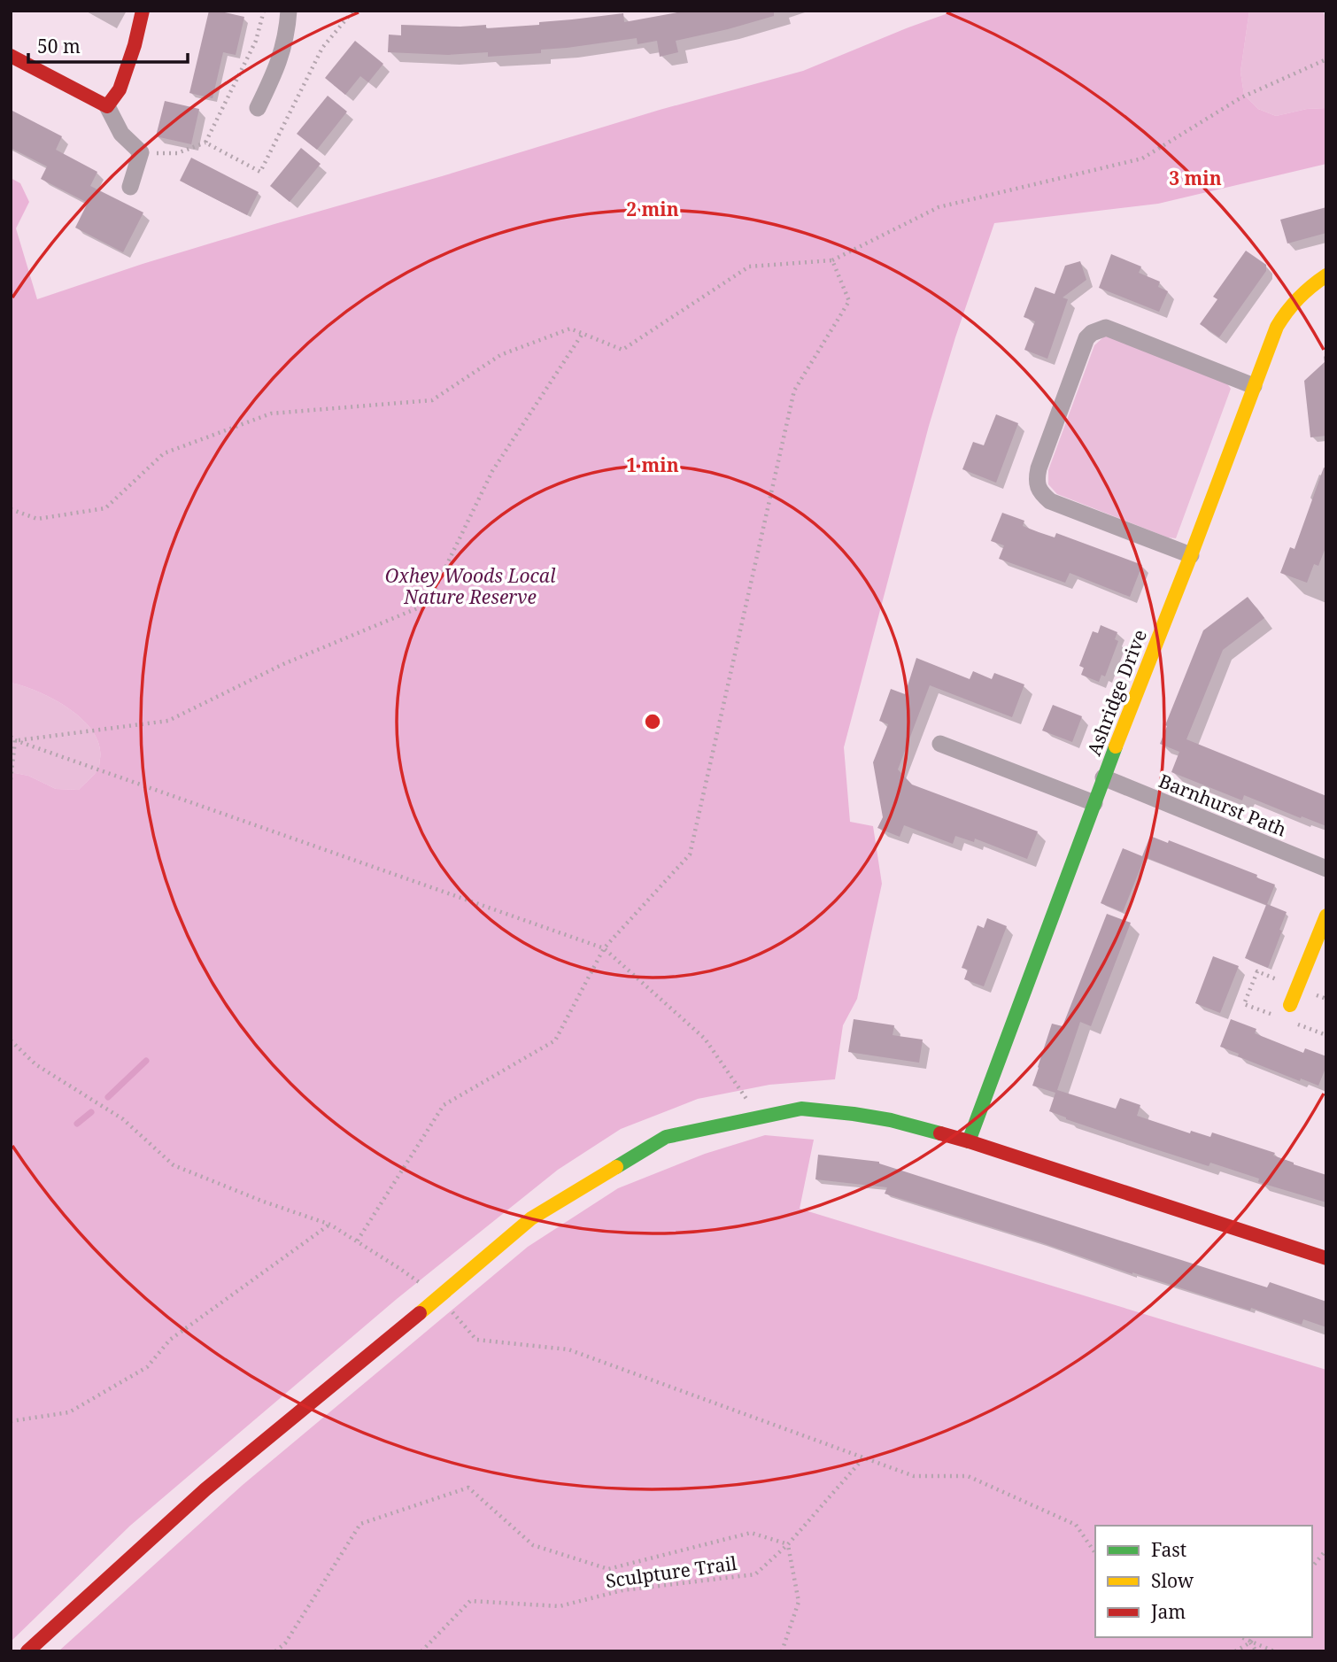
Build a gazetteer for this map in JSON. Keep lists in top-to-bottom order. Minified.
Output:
{"streets":{"main road":["Ashridge Drive"],"street":["Barnhurst Path"],"path":["Sculpture Trail"]},"crossings":[["Ashridge Drive","Barnhurst Path"]],"parks":["Oxhey Woods Local Nature Reserve"],"legend":["Fast","Slow","Jam"],"scale_bar":"50 m","rings":["3 min","2 min","1 min"]}
